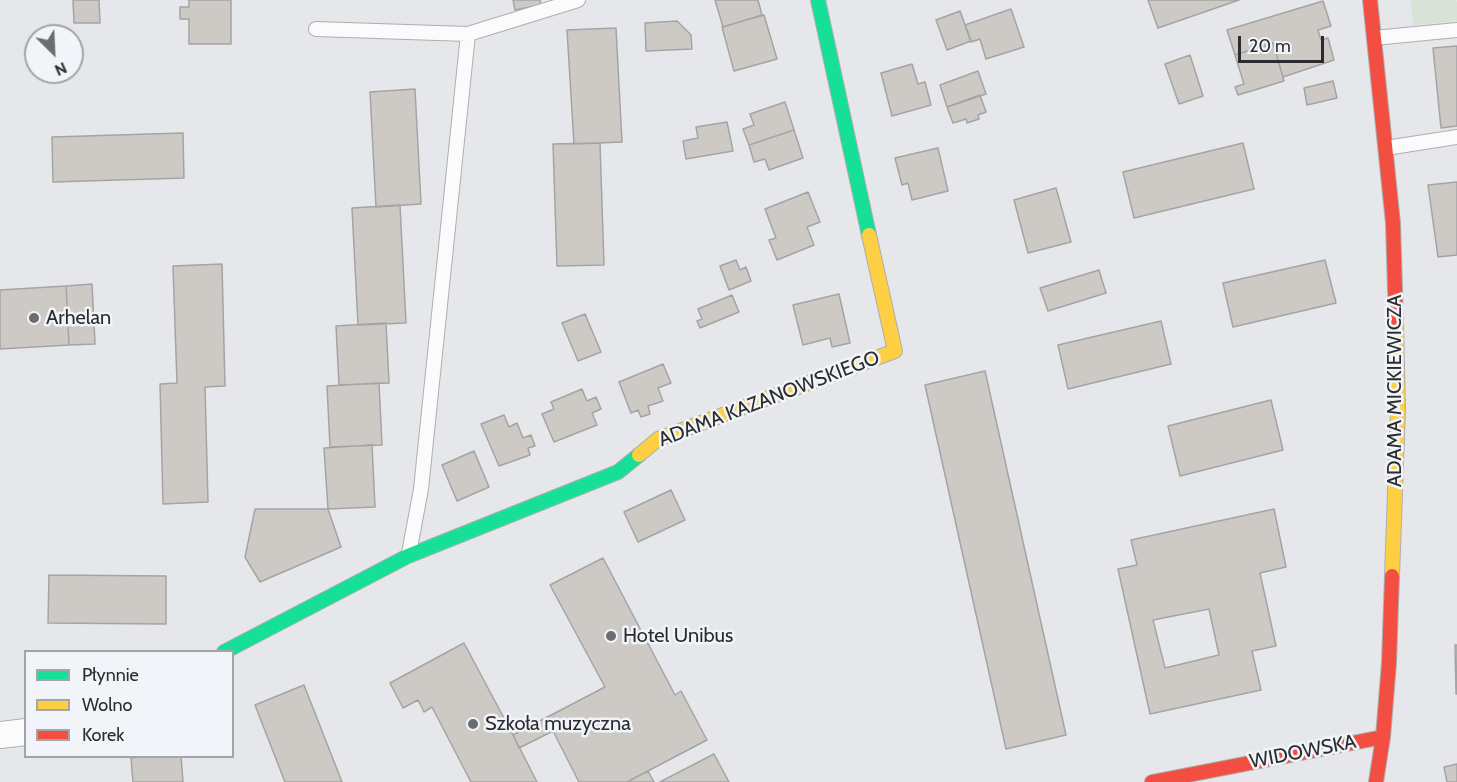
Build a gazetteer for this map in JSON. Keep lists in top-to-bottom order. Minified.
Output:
{"streets":{"street":["ADAMA MICKIEWICZA","ADAMA KAZANOWSKIEGO","WIDOWSKA"]},"crossings":[["ADAMA MICKIEWICZA","WIDOWSKA"]],"places":["Arhelan","Hotel Unibus","Szkoła muzyczna"],"legend":["Płynnie","Wolno","Korek"],"scale_bar":"20 m","north":"bottom right"}
